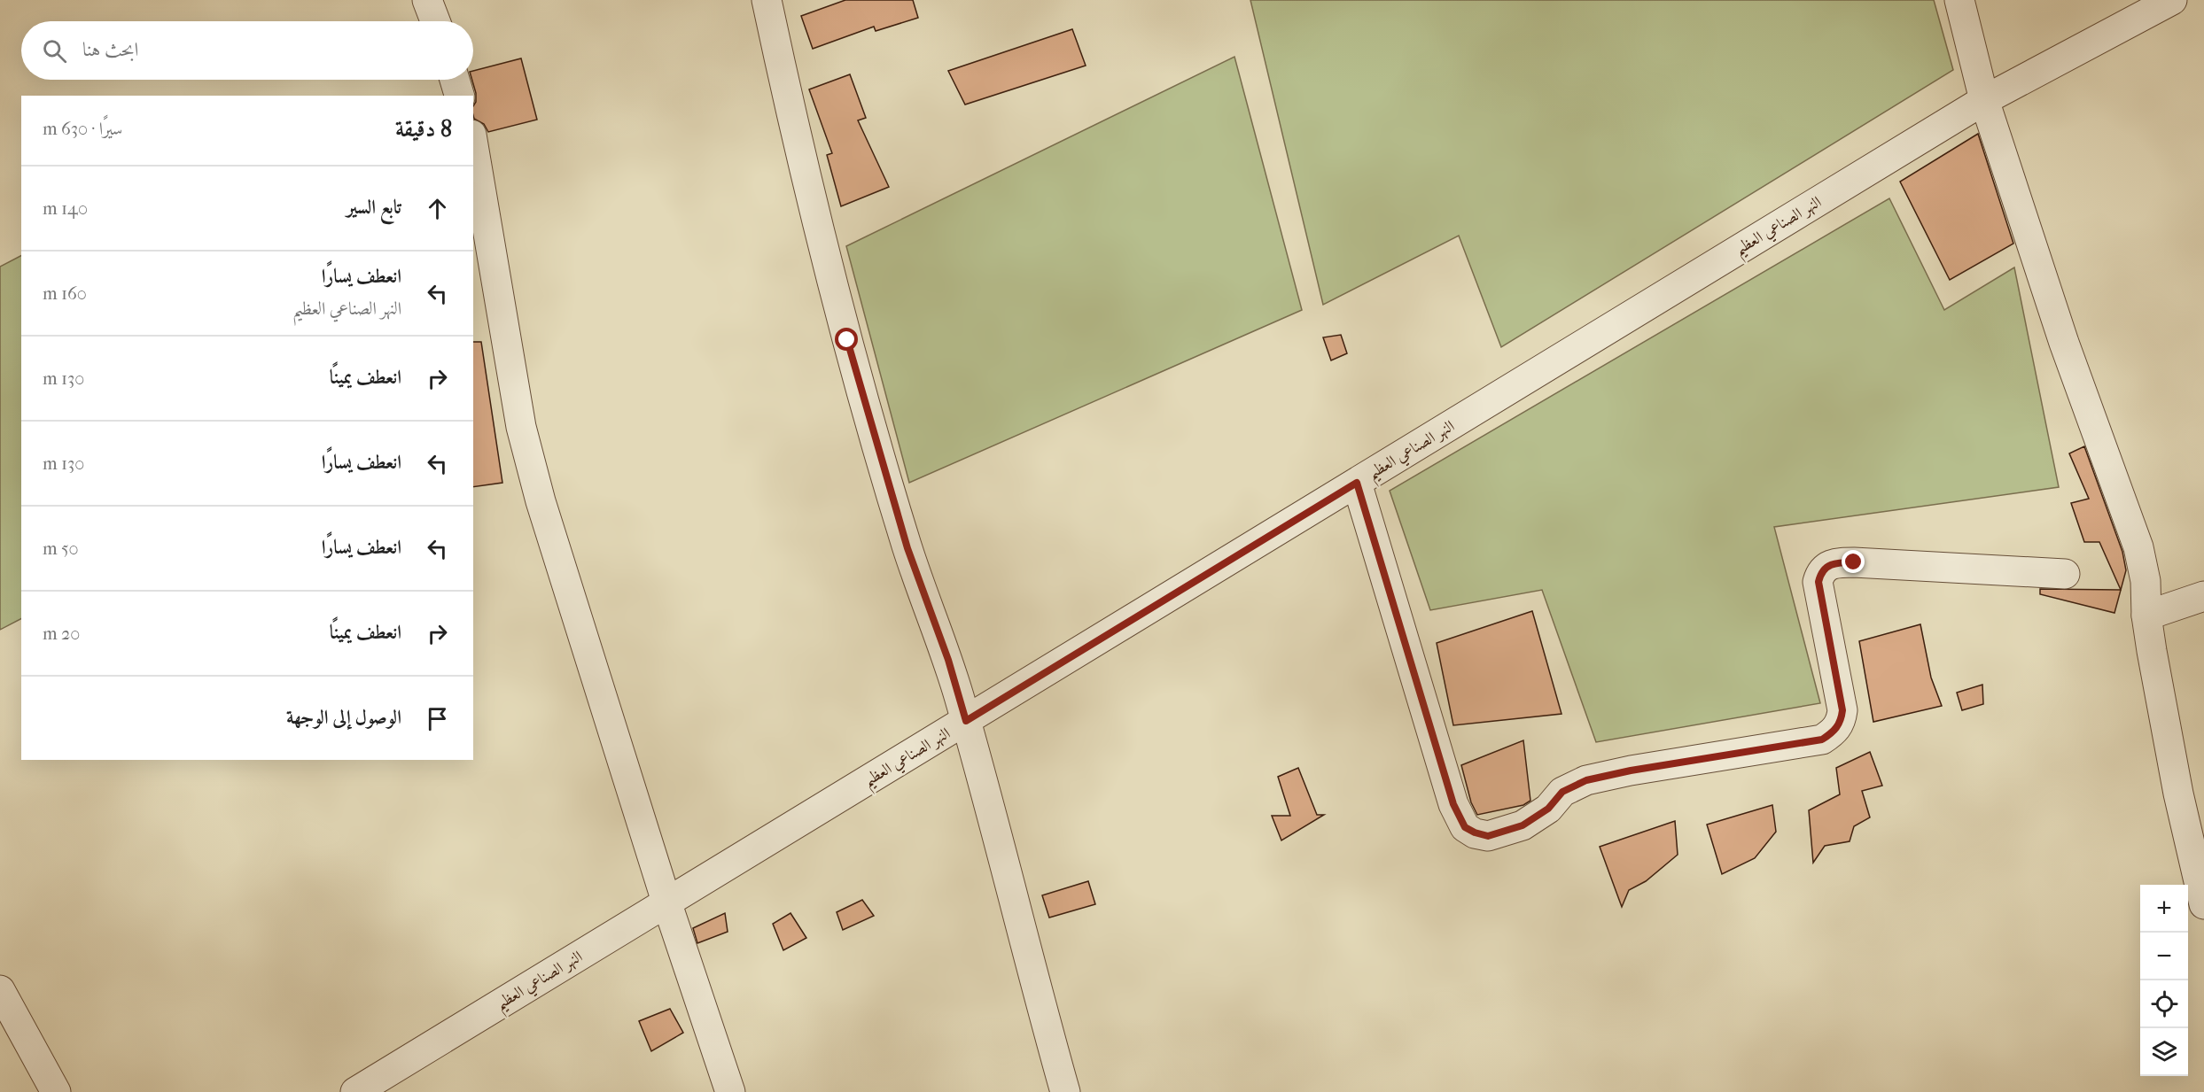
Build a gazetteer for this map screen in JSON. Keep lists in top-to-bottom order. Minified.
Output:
{"streets":{"street":["النهر الصناعي العظيم"]},"page":{"search":"ابحث هنا","heading":["8 دقيقة","سيرًا · 630 m"],"list":[["تابع السير","140 m"],["انعطف يسارًا","النهر الصناعي العظيم","160 m"],["انعطف يمينًا","130 m"],["انعطف يسارًا","130 m"],["انعطف يسارًا","50 m"],["انعطف يمينًا","20 m"],"الوصول إلى الوجهة"],"map_buttons":["+","−"]}}
